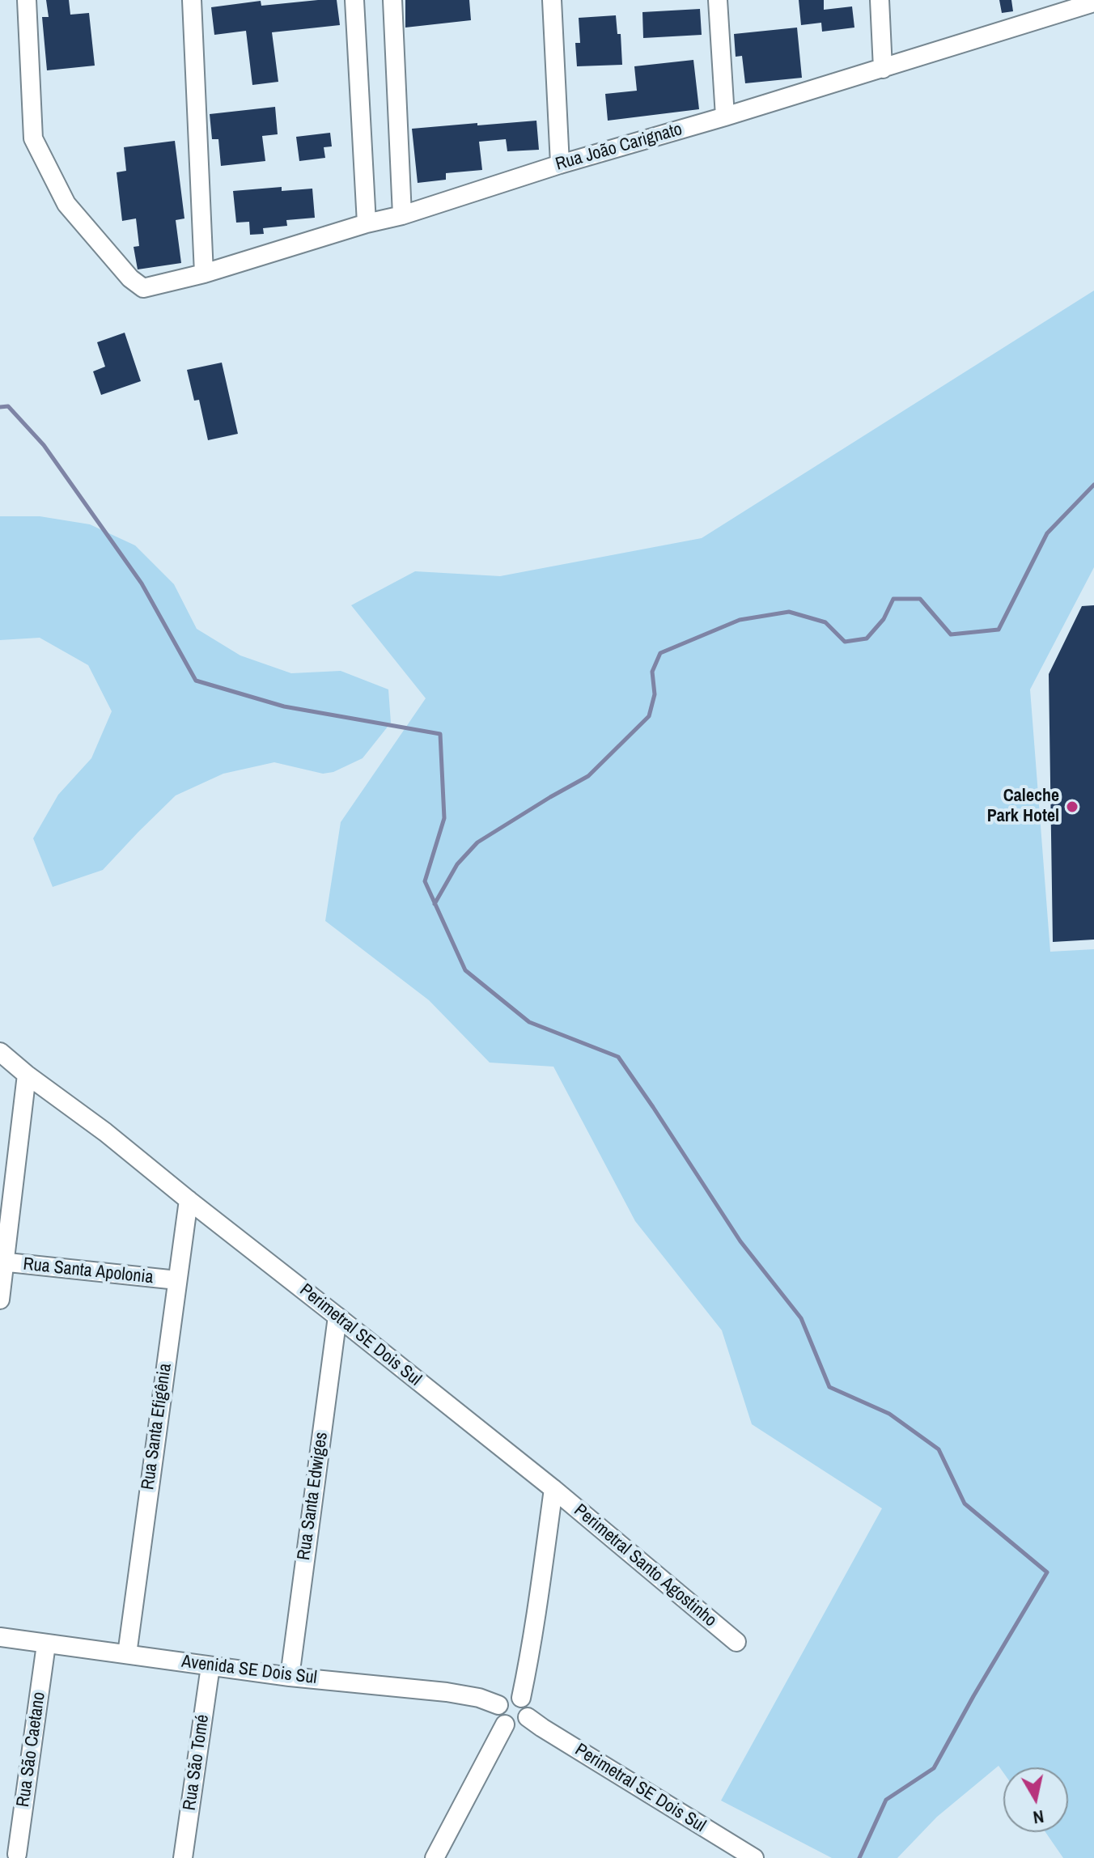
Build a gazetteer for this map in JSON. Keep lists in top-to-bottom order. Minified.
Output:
{"streets":{"street":["Rua João Carignato","Rua Santa Apolonia","Perimetral SE Dois Sul","Rua Santa Efigênia","Rua Santa Edwiges","Perimetral Santo Agostinho","Avenida SE Dois Sul","Rua São Caetano","Rua São Tomé"]},"crossings":[["Rua Santa Apolonia","Rua Santa Efigênia"],["Perimetral SE Dois Sul","Rua Santa Efigênia"],["Perimetral SE Dois Sul","Rua Santa Edwiges"],["Perimetral SE Dois Sul","Perimetral Santo Agostinho"],["Perimetral SE Dois Sul","Avenida SE Dois Sul"],["Rua Santa Efigênia","Avenida SE Dois Sul"],["Rua Santa Edwiges","Avenida SE Dois Sul"],["Avenida SE Dois Sul","Rua São Caetano"],["Avenida SE Dois Sul","Rua São Tomé"]],"places":["Caleche Park Hotel"],"north":"bottom"}
